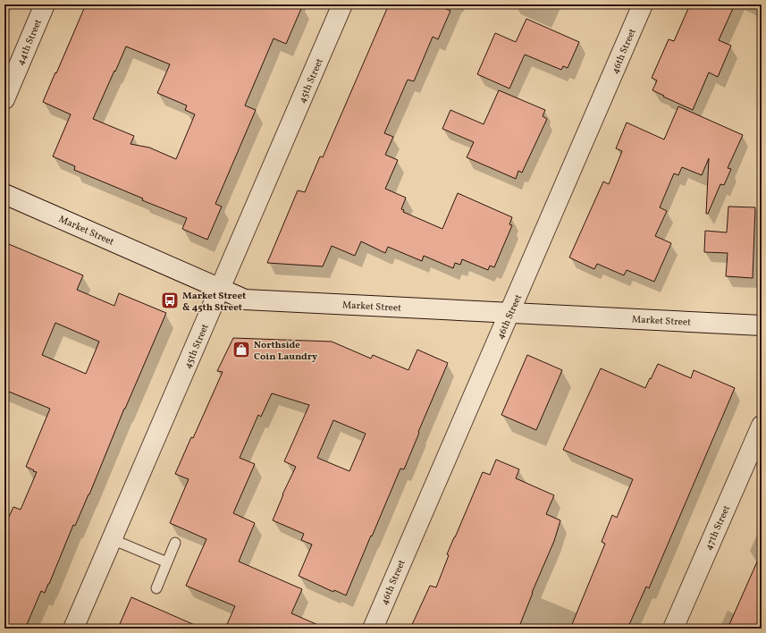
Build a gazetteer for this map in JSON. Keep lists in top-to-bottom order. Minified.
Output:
{"streets":{"street":["44th Street","46th Street","45th Street","Market Street","47th Street"]},"crossings":[["46th Street","Market Street"],["45th Street","Market Street"]],"places":{"bus stop":["Market Street & 45th Street"],"shop":["Northside Coin Laundry"]}}
